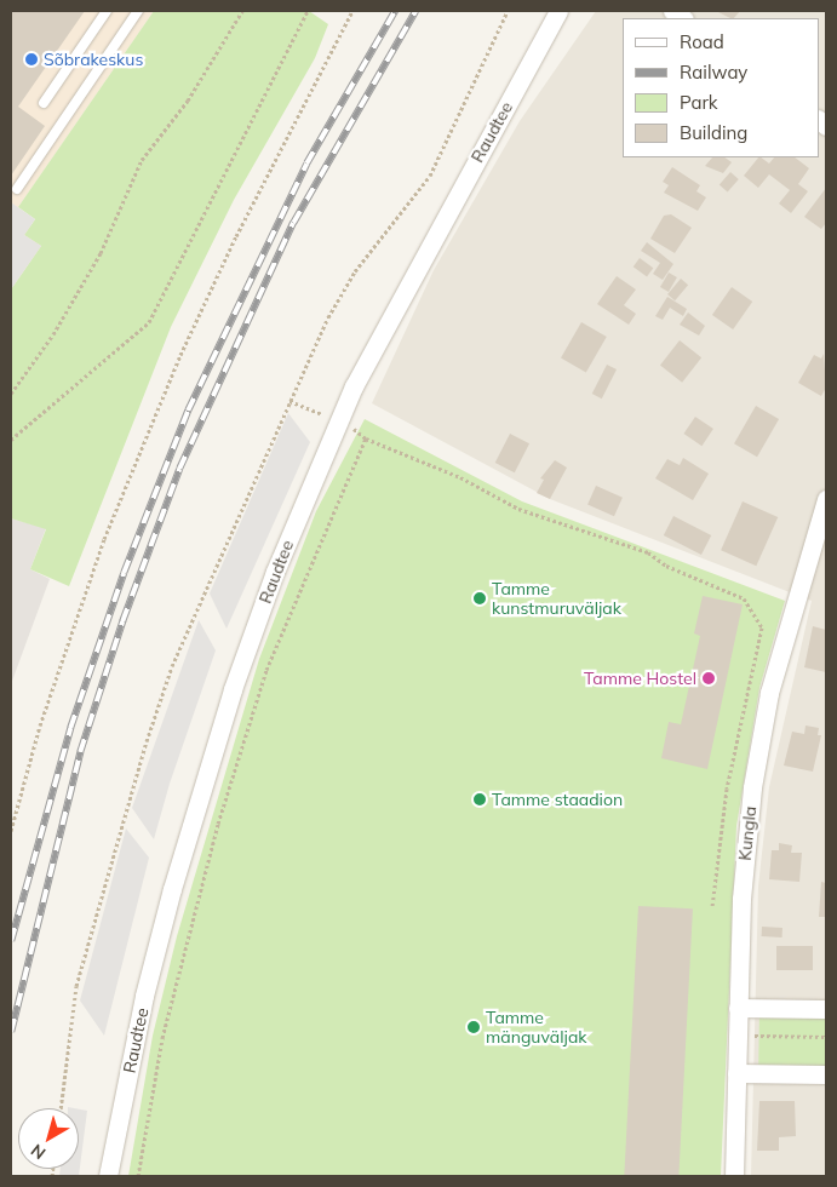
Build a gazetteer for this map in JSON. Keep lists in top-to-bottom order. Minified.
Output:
{"streets":{"street":["Raudtee","Kungla"]},"places":["Sõbrakeskus","Tamme kunstmuruväljak","Tamme Hostel","Tamme staadion","Tamme mänguväljak"],"legend":["Road","Railway","Park","Building"],"north":"bottom left"}
